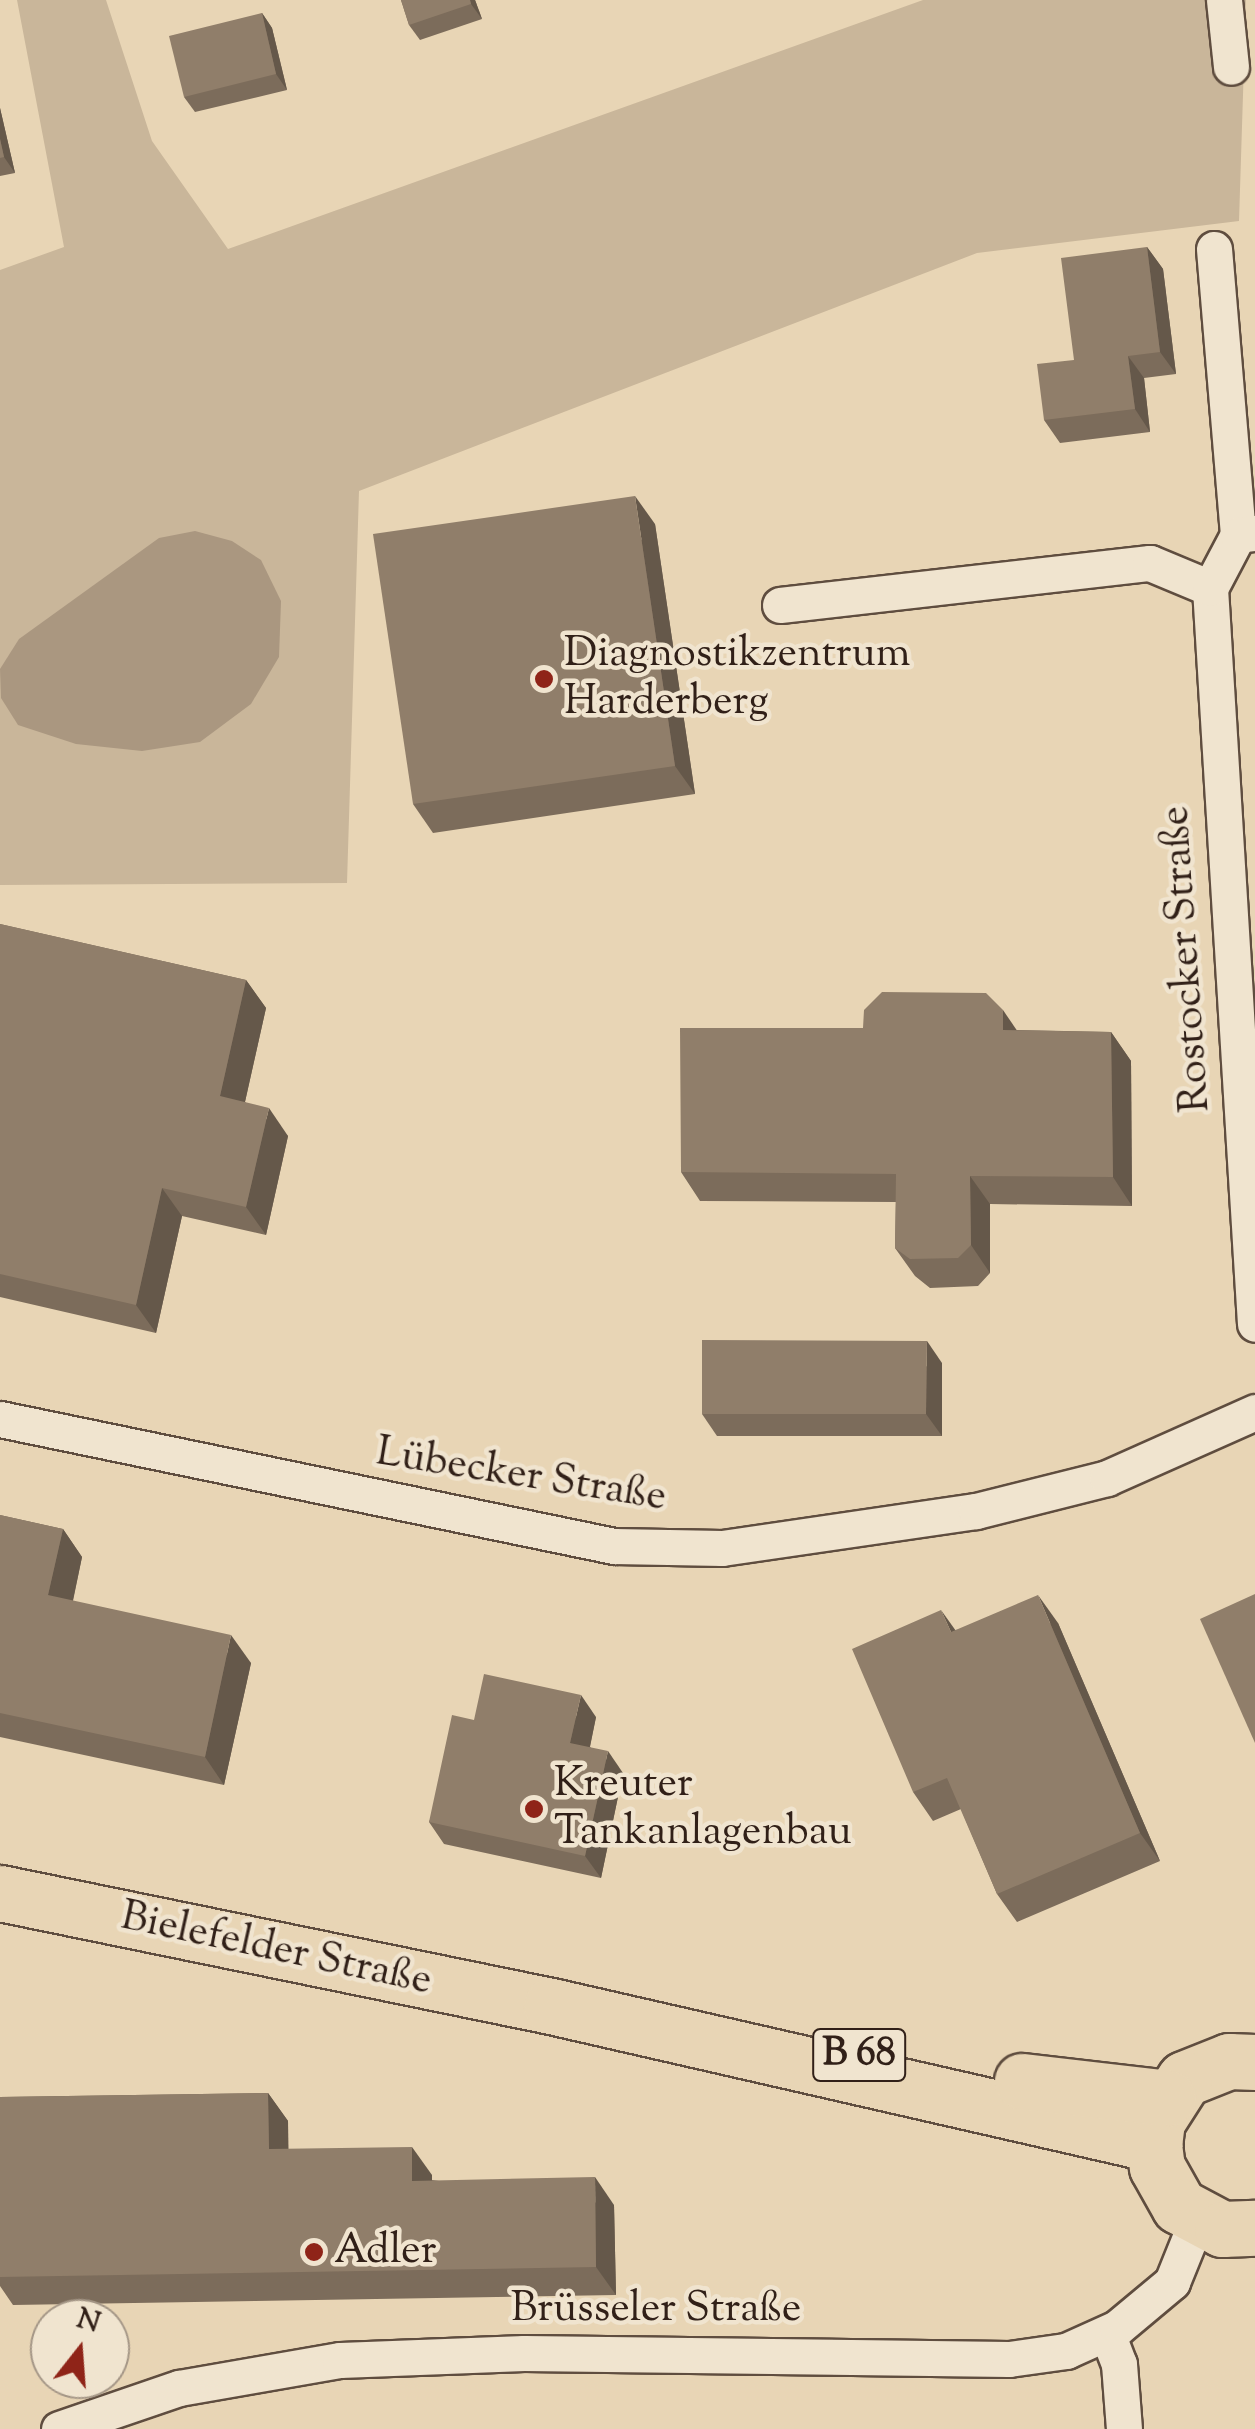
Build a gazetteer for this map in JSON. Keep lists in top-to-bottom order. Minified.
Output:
{"streets":{"main road":["Bielefelder Straße","B 68"],"street":["Rostocker Straße","Lübecker Straße","Brüsseler Straße"]},"places":["Diagnostikzentrum Harderberg","Kreuter Tankanlagenbau","Adler"],"north":"top"}
